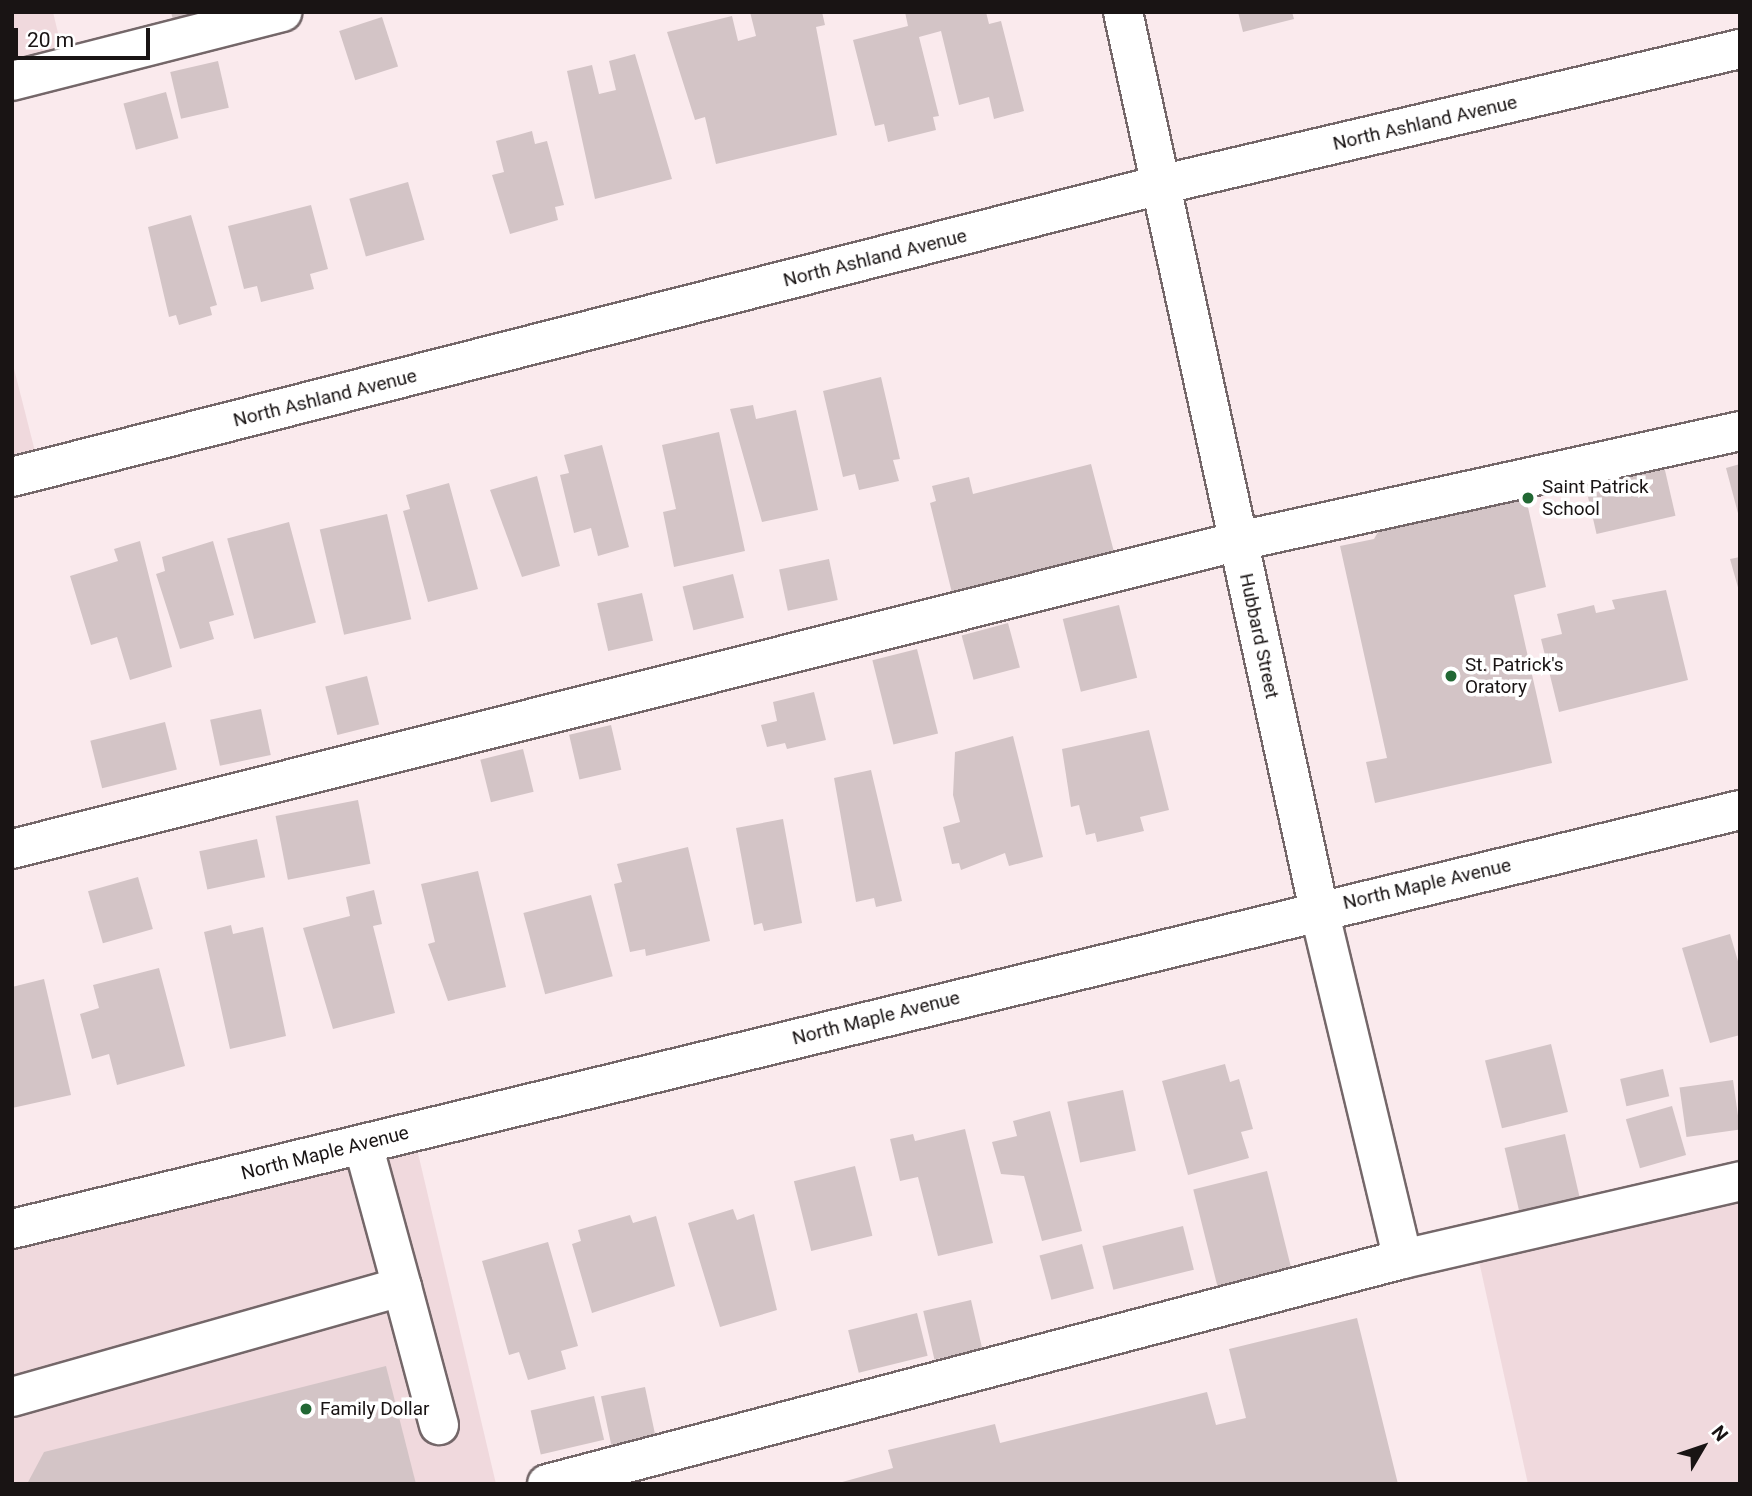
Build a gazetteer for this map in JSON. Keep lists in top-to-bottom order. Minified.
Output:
{"streets":{"street":["North Ashland Avenue","Hubbard Street","North Maple Avenue"]},"crossings":[["North Ashland Avenue","Hubbard Street"],["Hubbard Street","North Maple Avenue"]],"places":["Saint Patrick School","St. Patrick's Oratory","Family Dollar"],"scale_bar":"20 m","north":"top right"}
